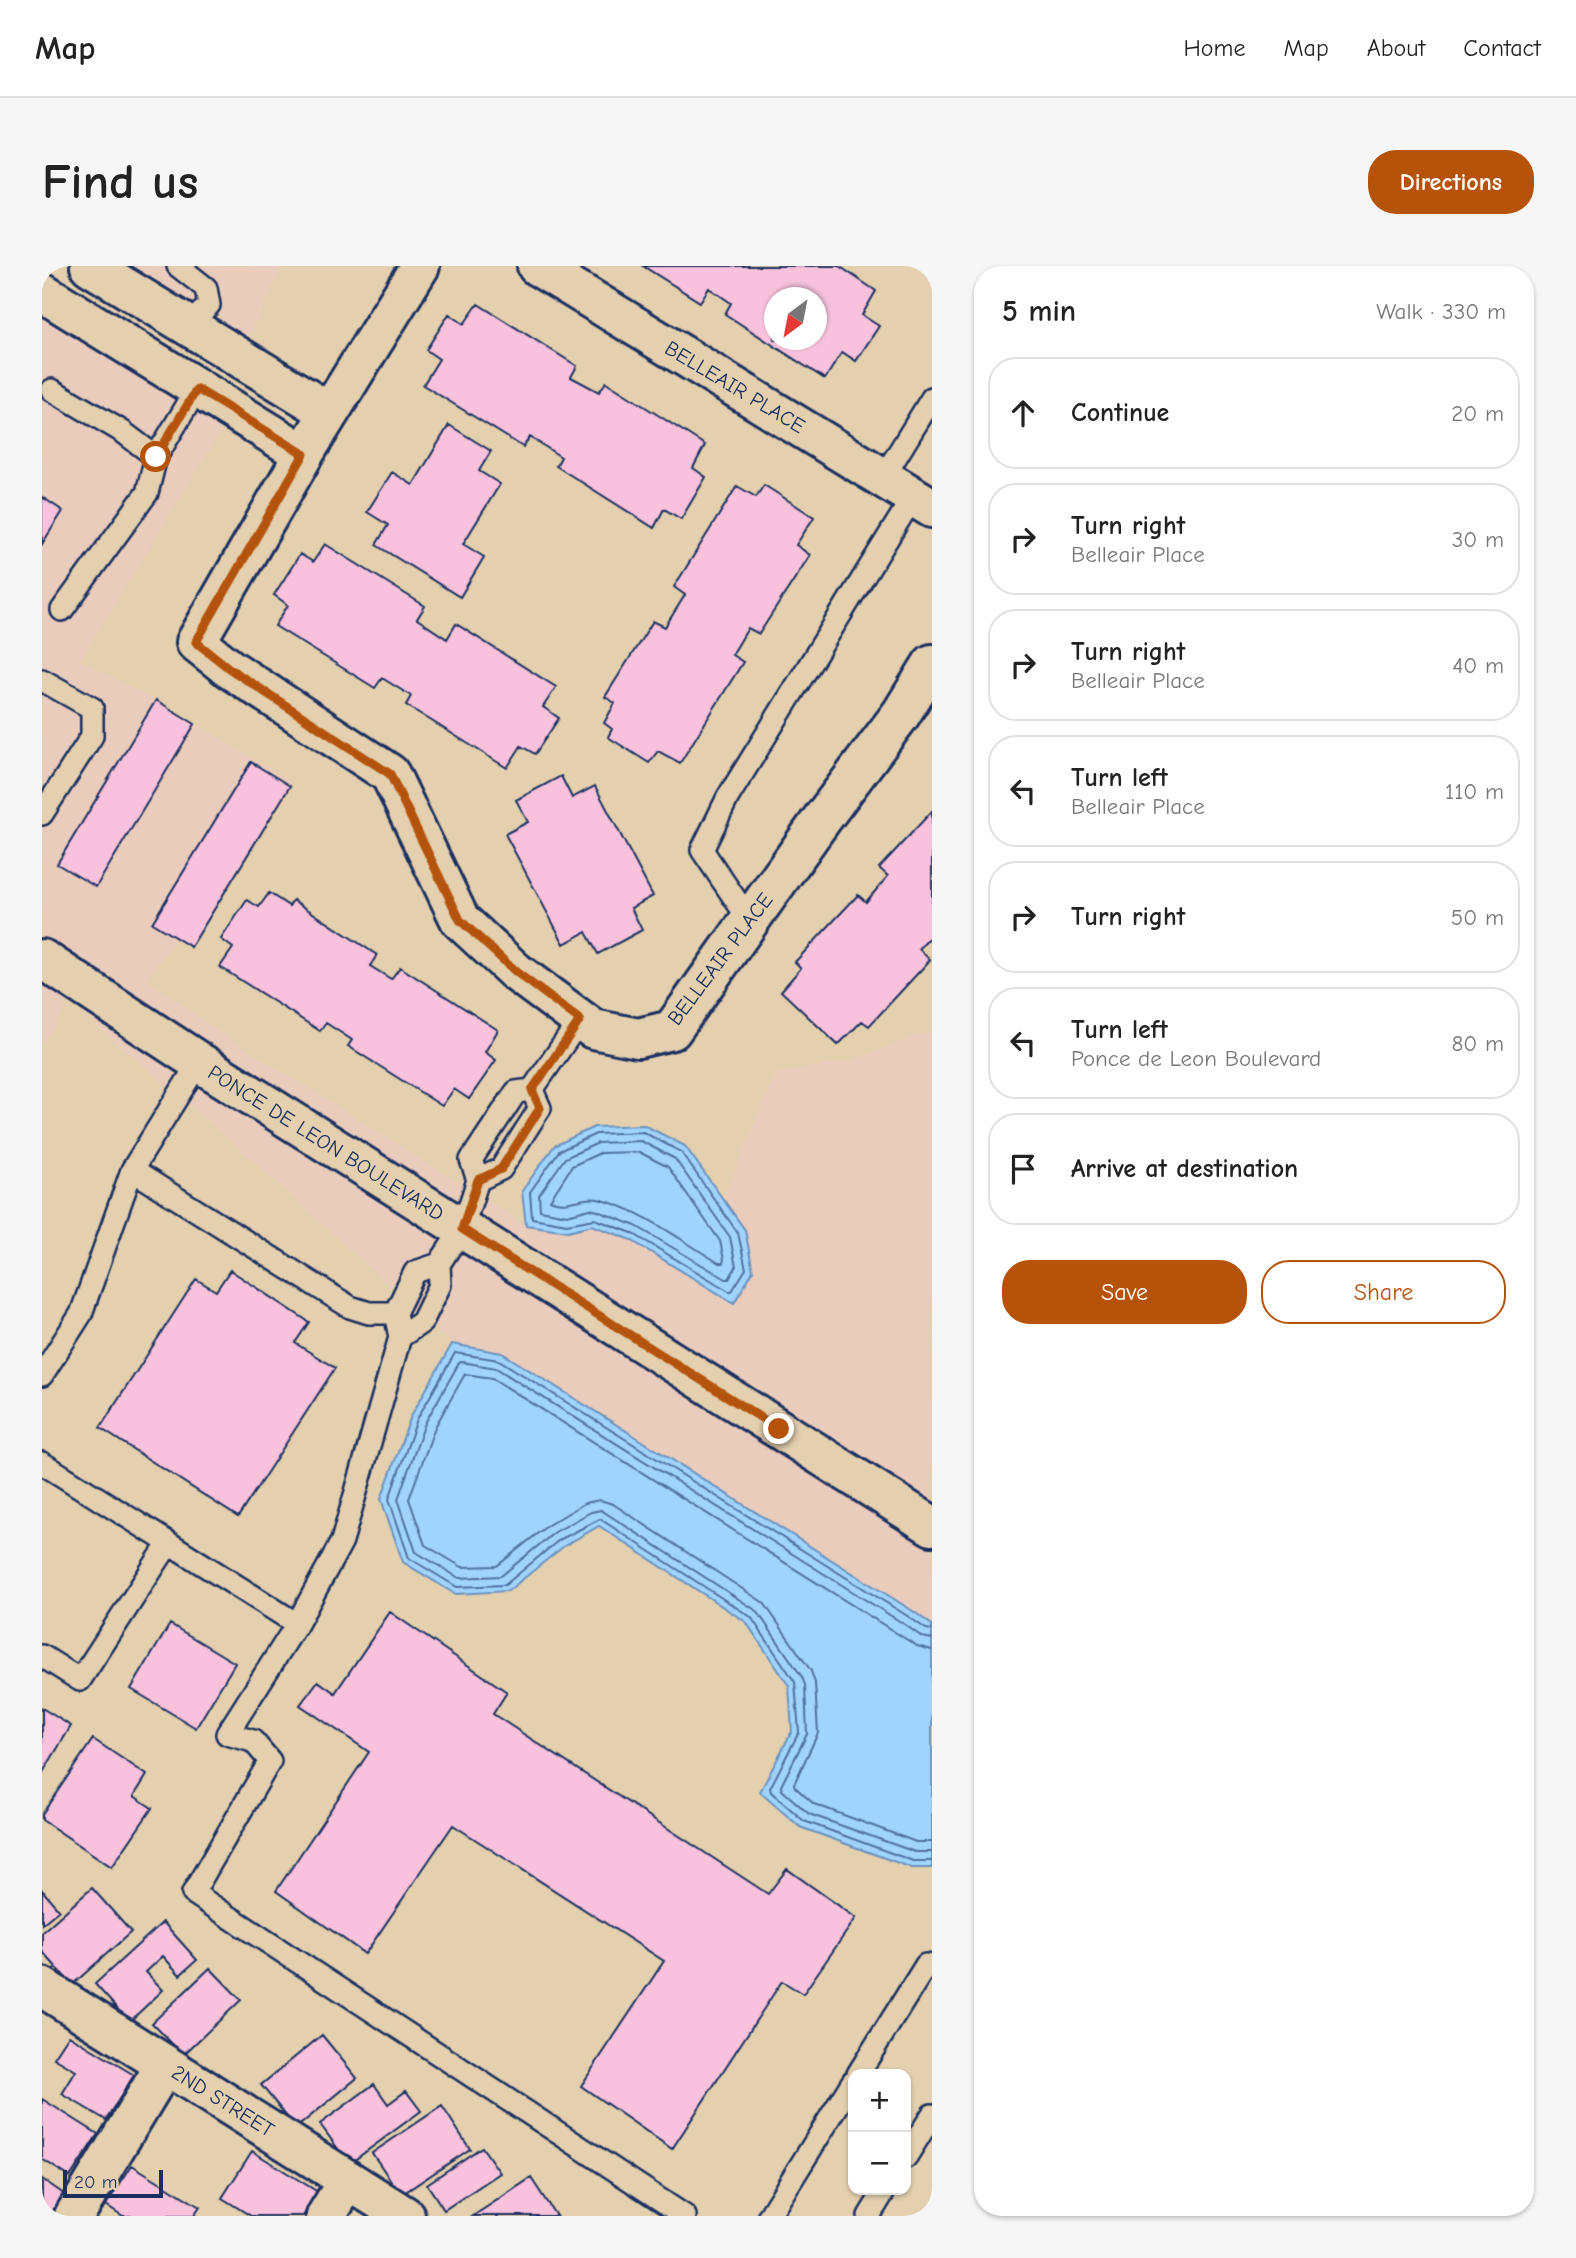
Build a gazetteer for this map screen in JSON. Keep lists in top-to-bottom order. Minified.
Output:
{"streets":{"street":["BELLEAIR PLACE","PONCE DE LEON BOULEVARD","2ND STREET"]},"scale_bar":"20 m","north":"bottom left","page":{"header":"Map","nav":["Home","Map","About","Contact"],"buttons":["Directions",["Save","Share"]],"title":"Find us","heading":["5 min","Walk · 330 m"],"list":[["Continue","20 m"],["Turn right","Belleair Place","30 m"],["Turn right","Belleair Place","40 m"],["Turn left","Belleair Place","110 m"],["Turn right","50 m"],["Turn left","Ponce de Leon Boulevard","80 m"],"Arrive at destination"],"map_buttons":["+","−"],"scale":"20 m"}}
